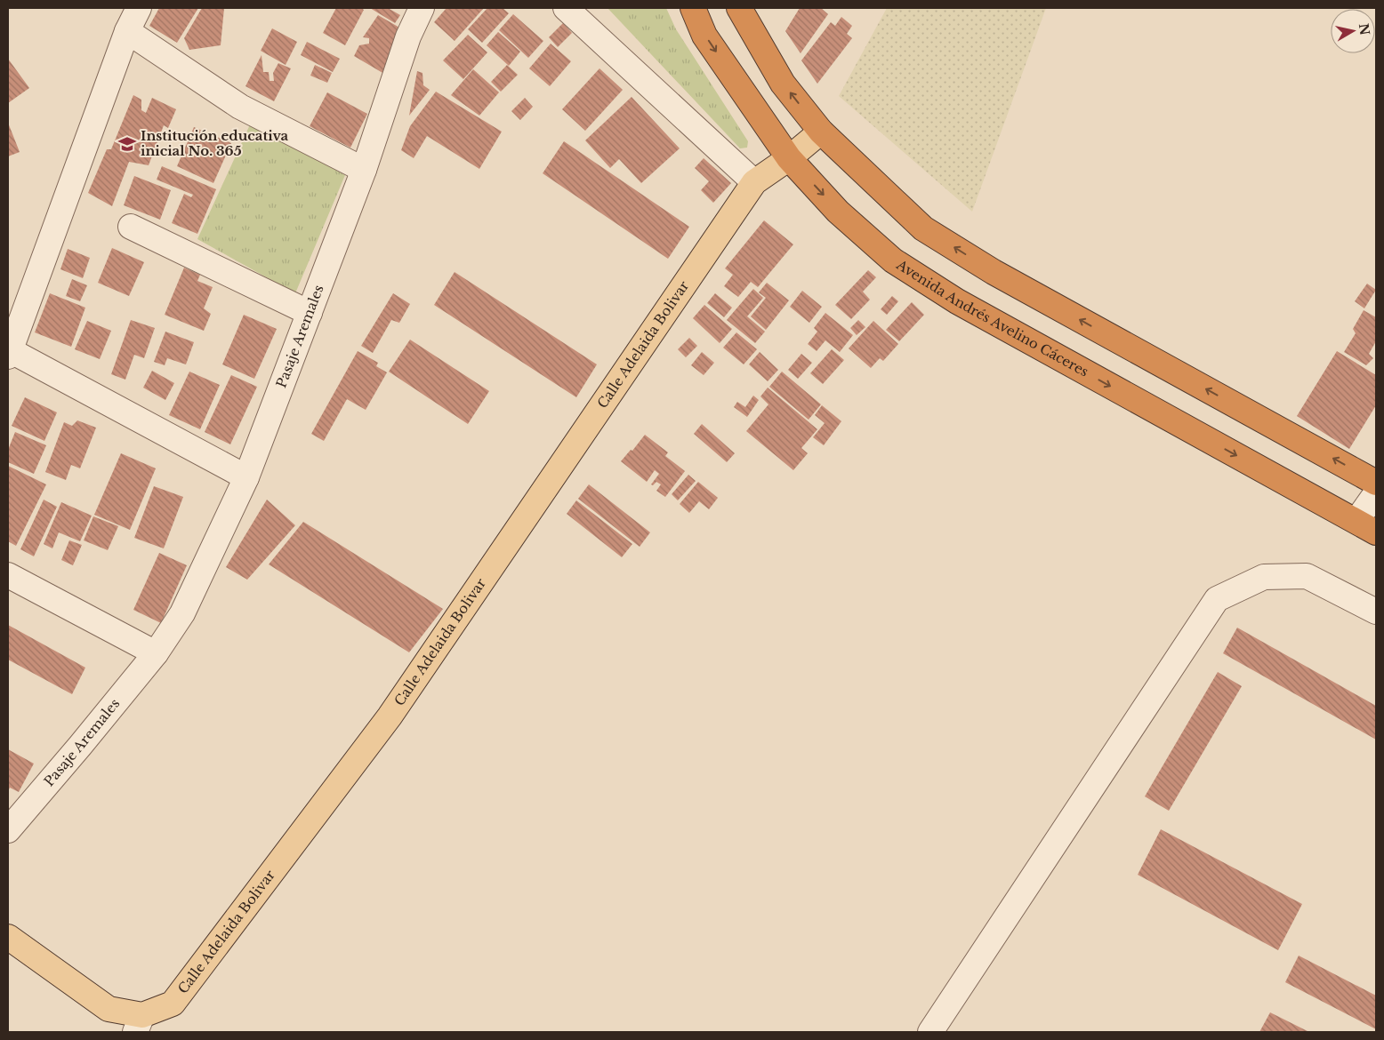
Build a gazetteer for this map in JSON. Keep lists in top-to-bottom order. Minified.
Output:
{"streets":{"highway":["Avenida Andrés Avelino Cáceres"],"main road":["Calle Adelaida Bolivar"],"street":["Pasaje Aremales"]},"crossings":[["Avenida Andrés Avelino Cáceres","Calle Adelaida Bolivar"]],"places":{"school or university":["Institución educativa inicial No. 365"]},"north":"right"}
